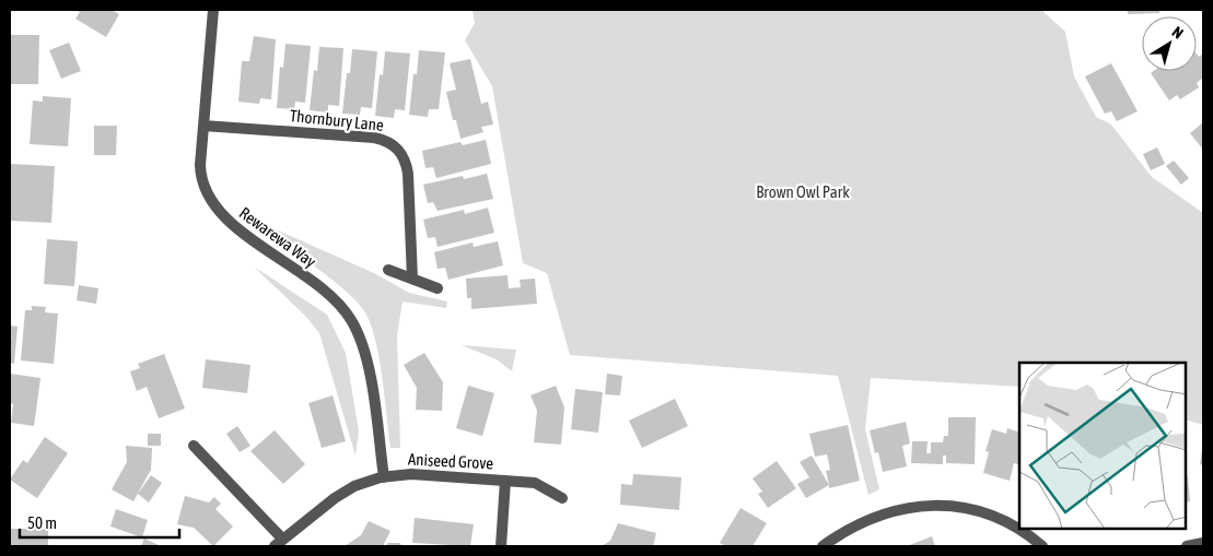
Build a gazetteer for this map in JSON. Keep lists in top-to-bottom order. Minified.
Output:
{"streets":{"street":["Thornbury Lane","Rewarewa Way","Aniseed Grove"]},"crossings":[["Thornbury Lane","Rewarewa Way"],["Rewarewa Way","Aniseed Grove"]],"parks":["Brown Owl Park"],"scale_bar":"50 m","north":"top right"}
